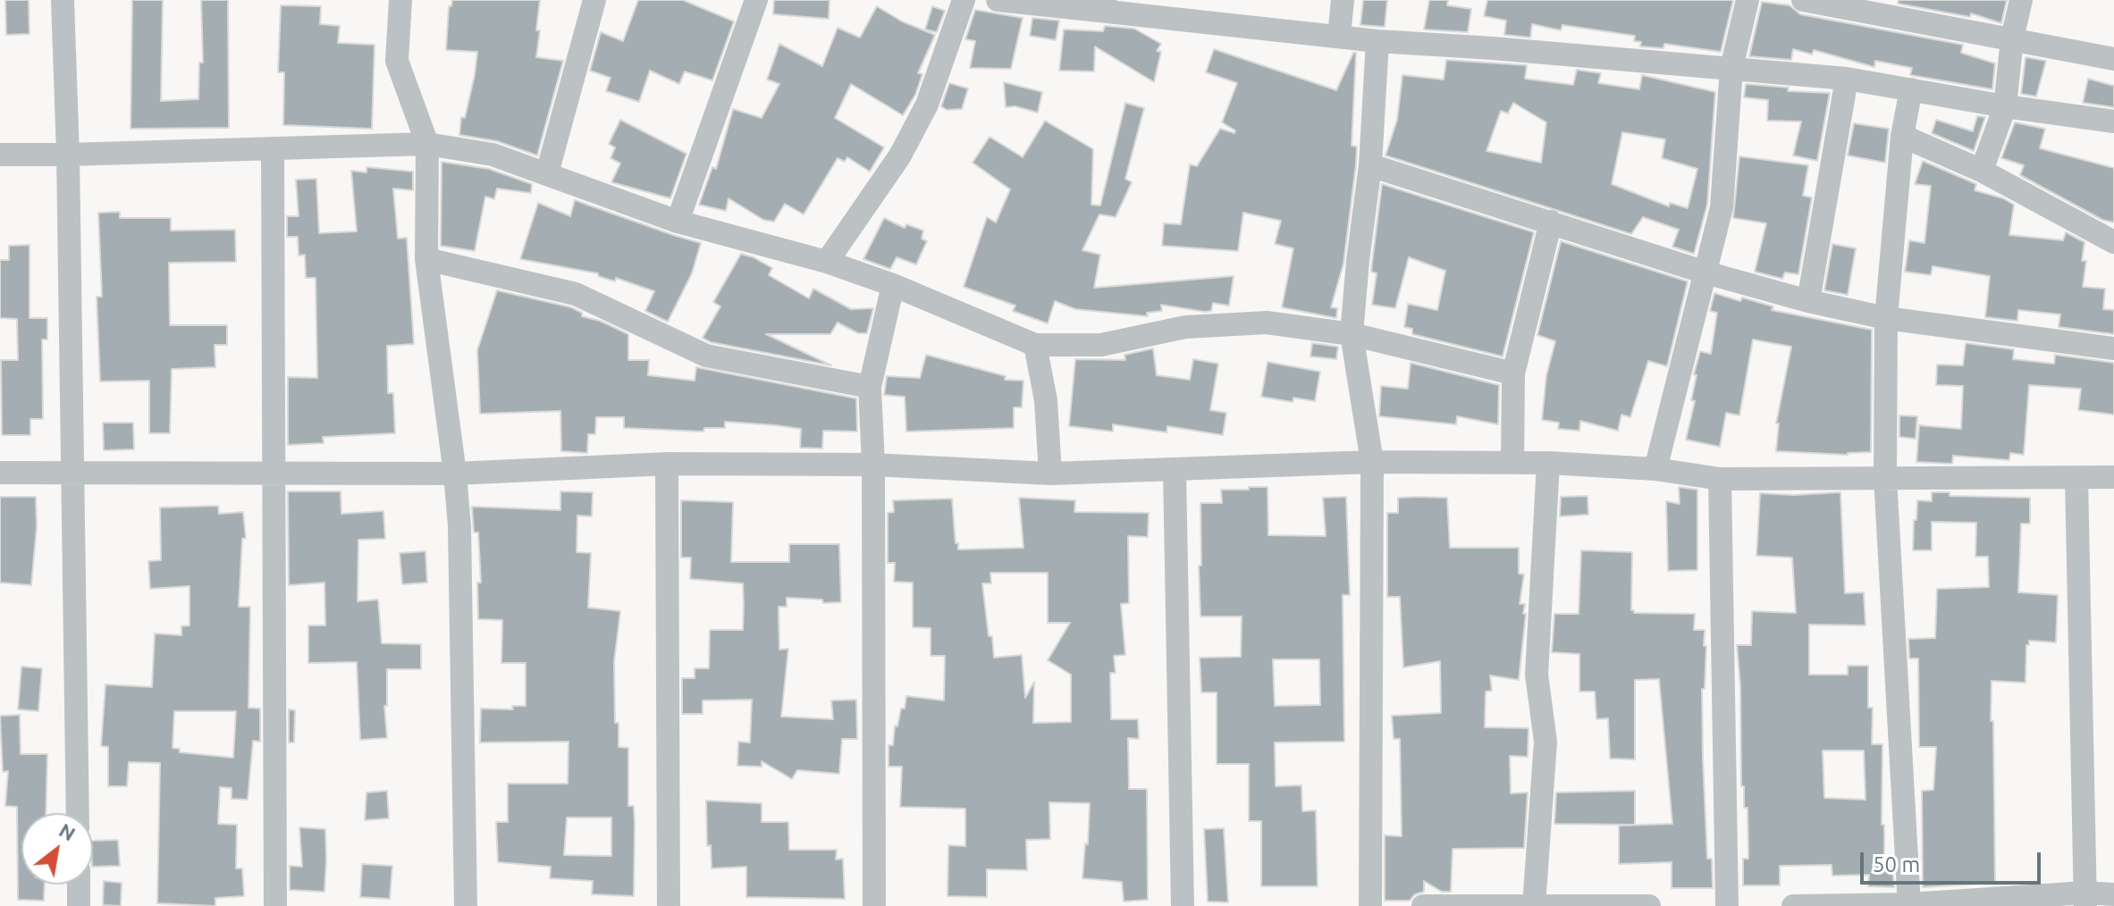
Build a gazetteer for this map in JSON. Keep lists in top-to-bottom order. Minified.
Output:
{"scale_bar":"50 m","north":"top right"}
